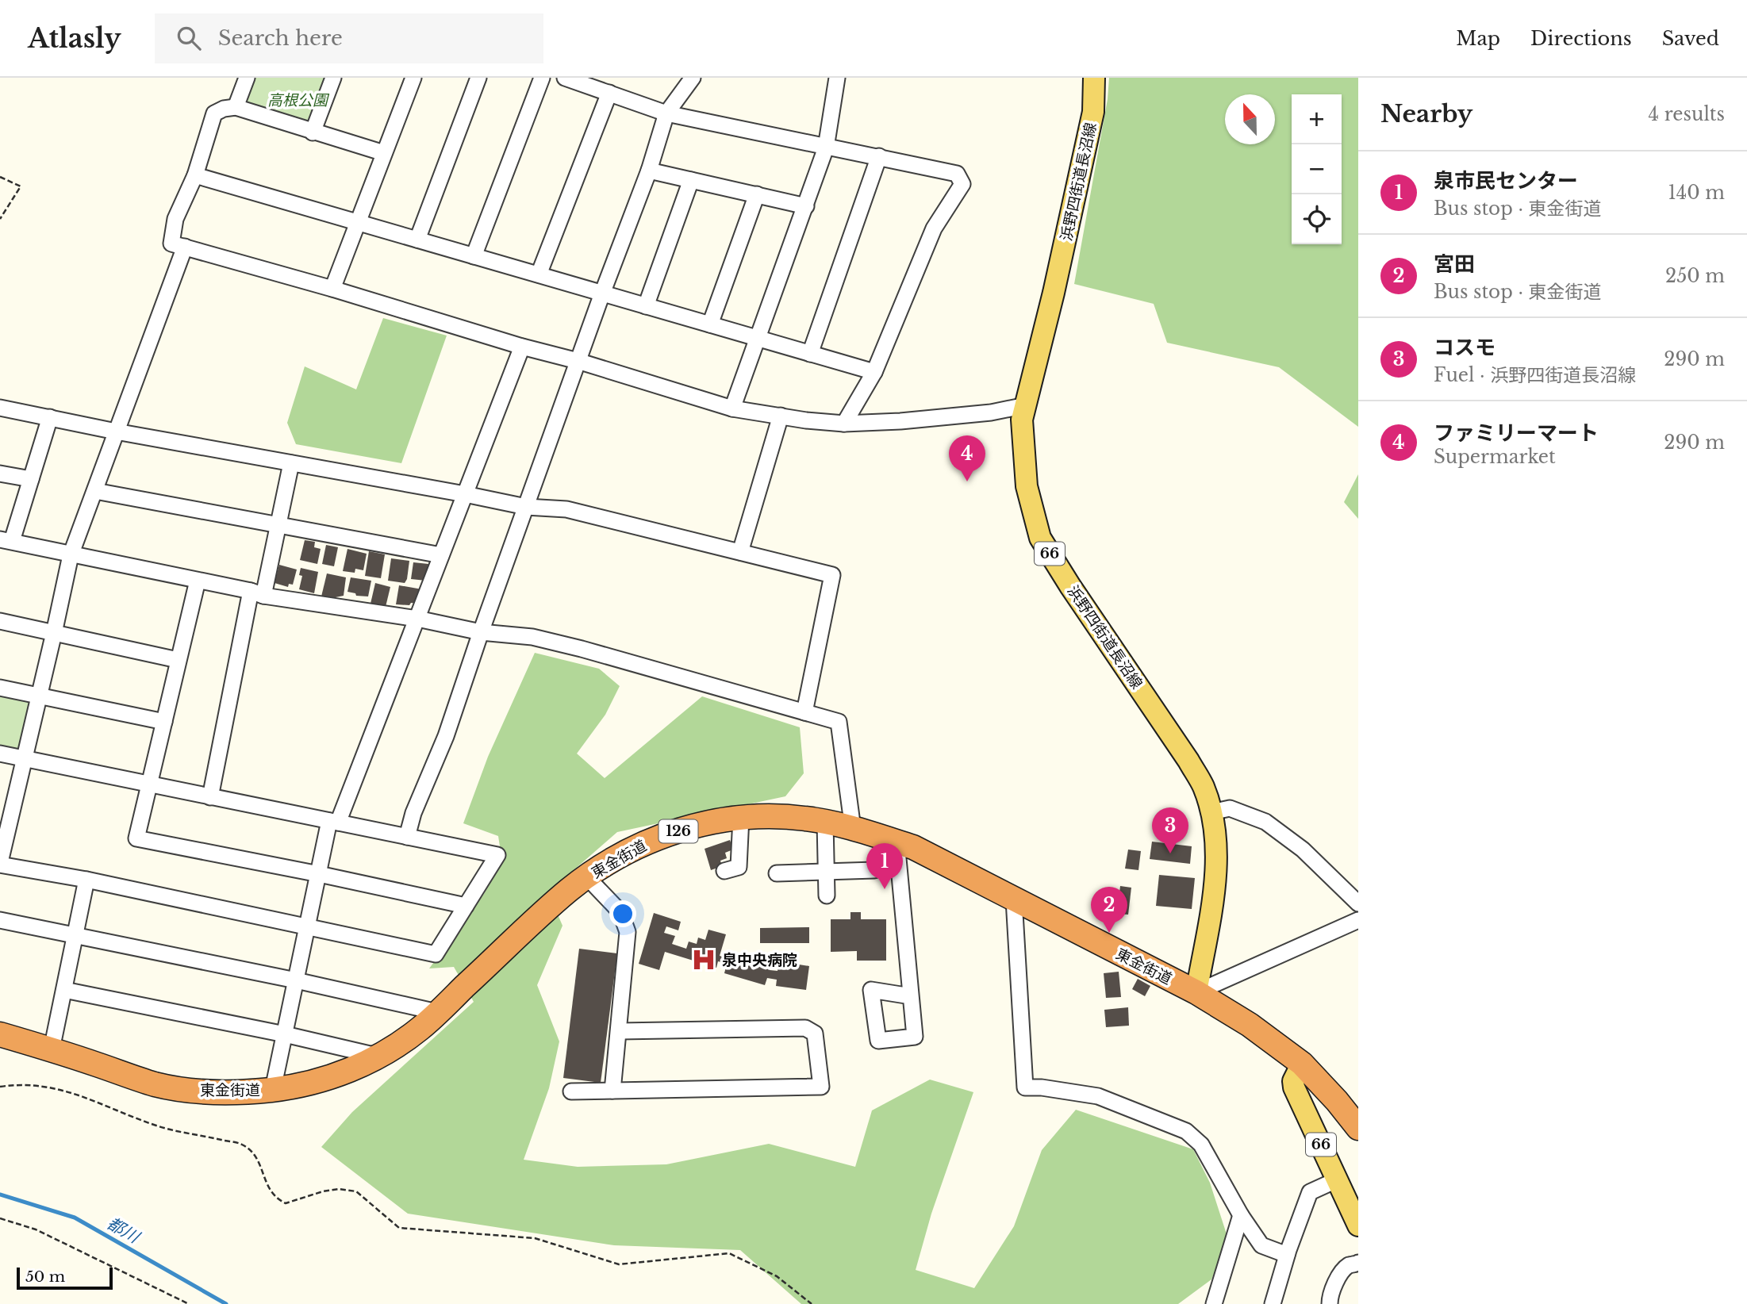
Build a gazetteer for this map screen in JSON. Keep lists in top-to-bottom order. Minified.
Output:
{"streets":{"highway":["126","東金街道"],"main road":["浜野四街道長沼線","66"]},"crossings":[["浜野四街道長沼線","東金街道"],["66","東金街道"]],"water":["都川"],"parks":["高根公園"],"places":{"hospital":["泉中央病院"]},"scale_bar":"50 m","north":"top","page":{"header":"Atlasly","search":"Search here","nav":["Map","Directions","Saved"],"heading":["Nearby","4 results"],"map_buttons":["+","−"],"list":[{"mark":"1","name":"泉市民センター","note":"Bus stop · 東金街道","value":"140 m"},{"mark":"2","name":"宮田","note":"Bus stop · 東金街道","value":"250 m"},{"mark":"3","name":"コスモ","note":"Fuel · 浜野四街道長沼線","value":"290 m"},{"mark":"4","name":"ファミリーマート","note":"Supermarket","value":"290 m"}],"pins":["4","3","1","2"],"scale":"50 m"}}
